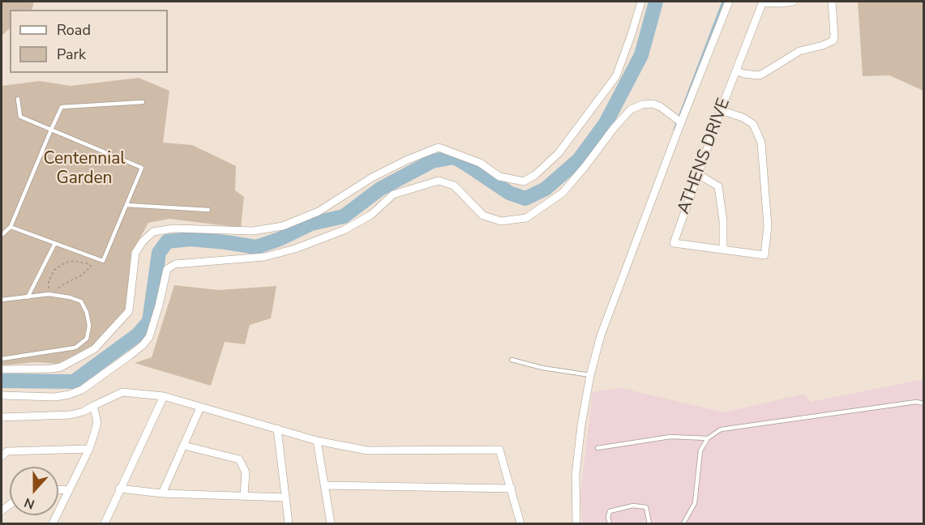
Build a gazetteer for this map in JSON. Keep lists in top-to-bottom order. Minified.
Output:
{"streets":{"street":["ATHENS DRIVE"]},"parks":["Centennial Garden"],"legend":["Road","Park"],"north":"bottom"}
